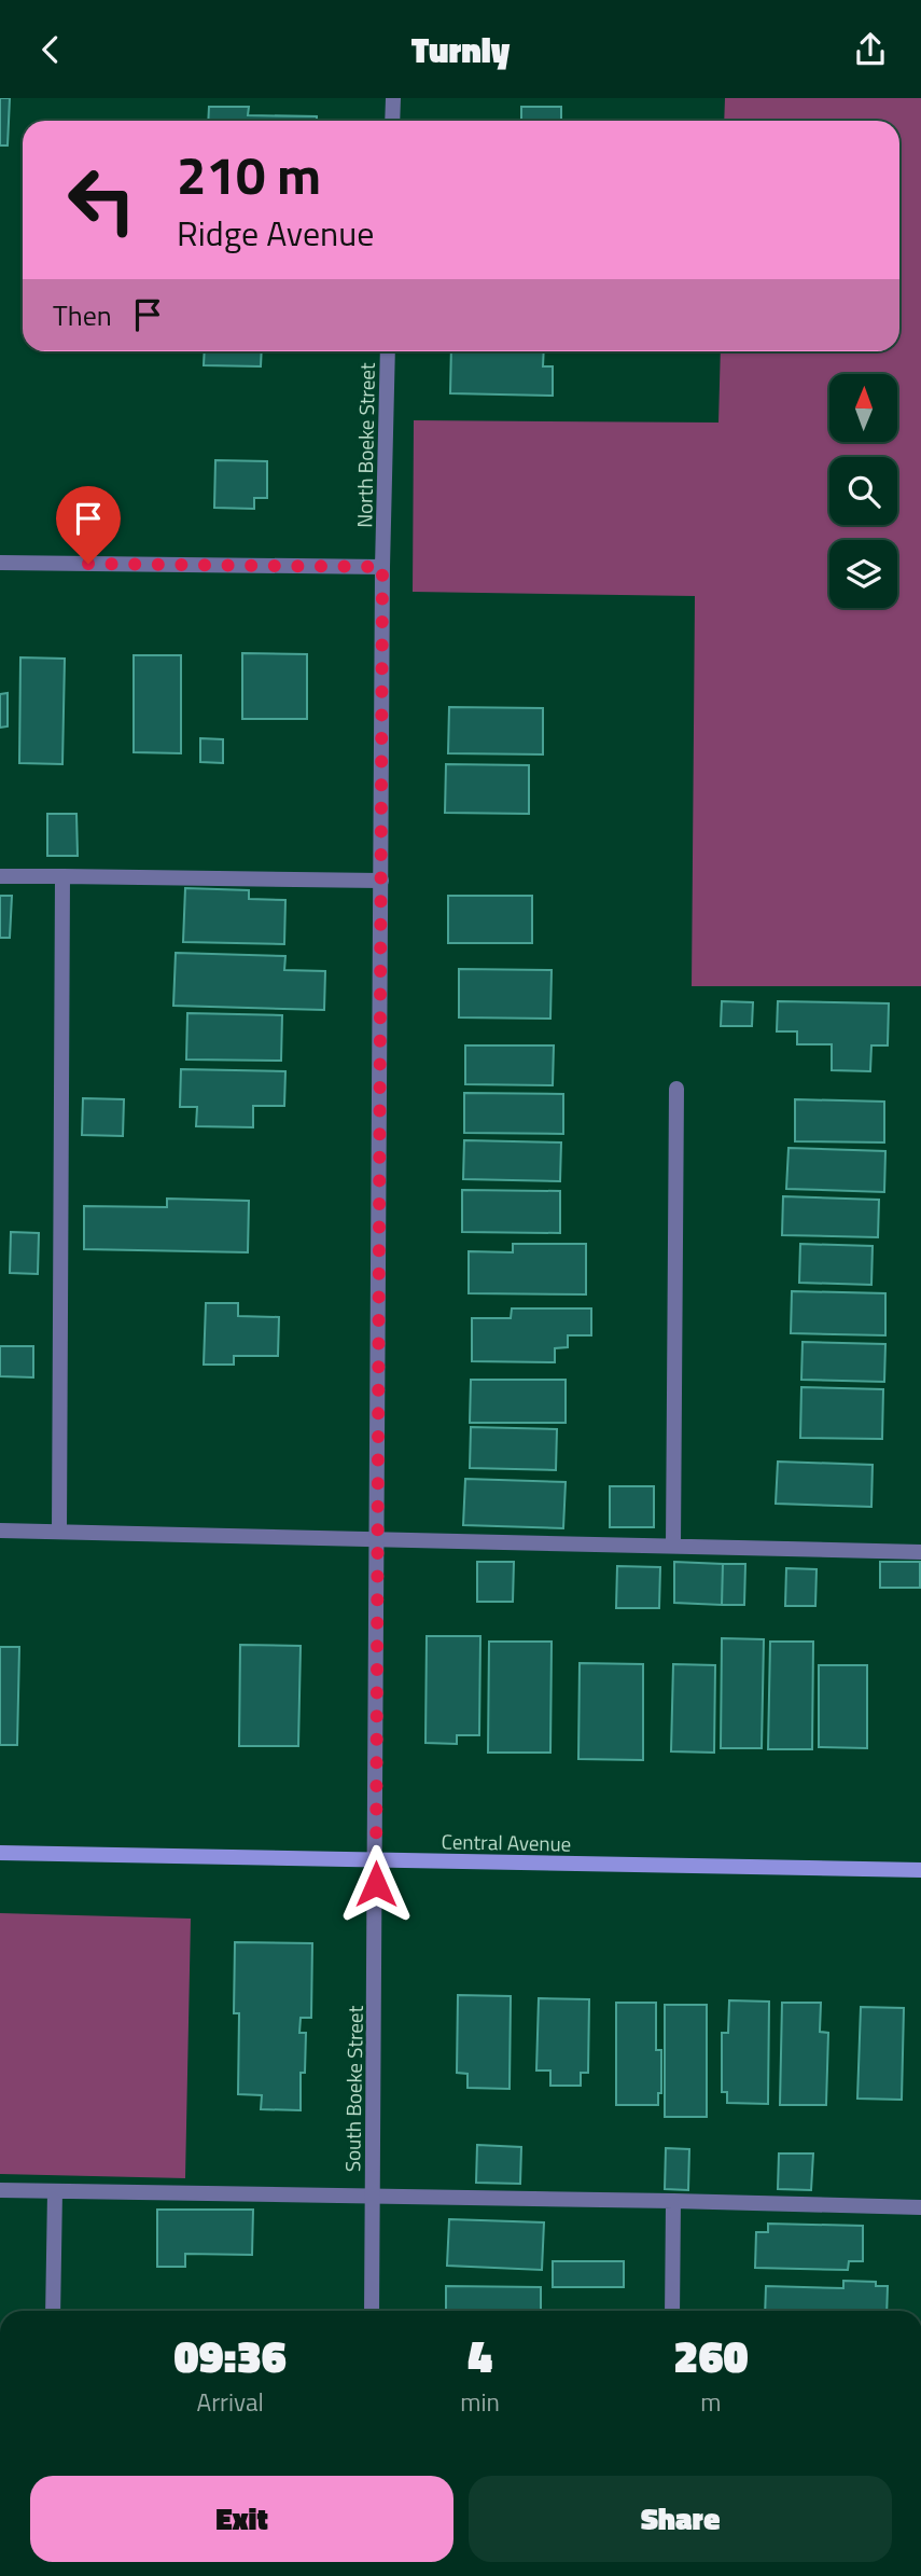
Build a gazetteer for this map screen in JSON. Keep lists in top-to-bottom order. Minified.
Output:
{"streets":{"main road":["Central Avenue"],"street":["North Boeke Street","South Boeke Street"]},"crossings":[["North Boeke Street","Central Avenue"],["North Boeke Street","South Boeke Street"],["Central Avenue","South Boeke Street"]],"north":"top","page":{"header":"Turnly","turn":["210 m","Ridge Avenue"],"then":"Then","eta":["09:36","Arrival","4","min","260","m"],"buttons":["Exit","Share"]}}
